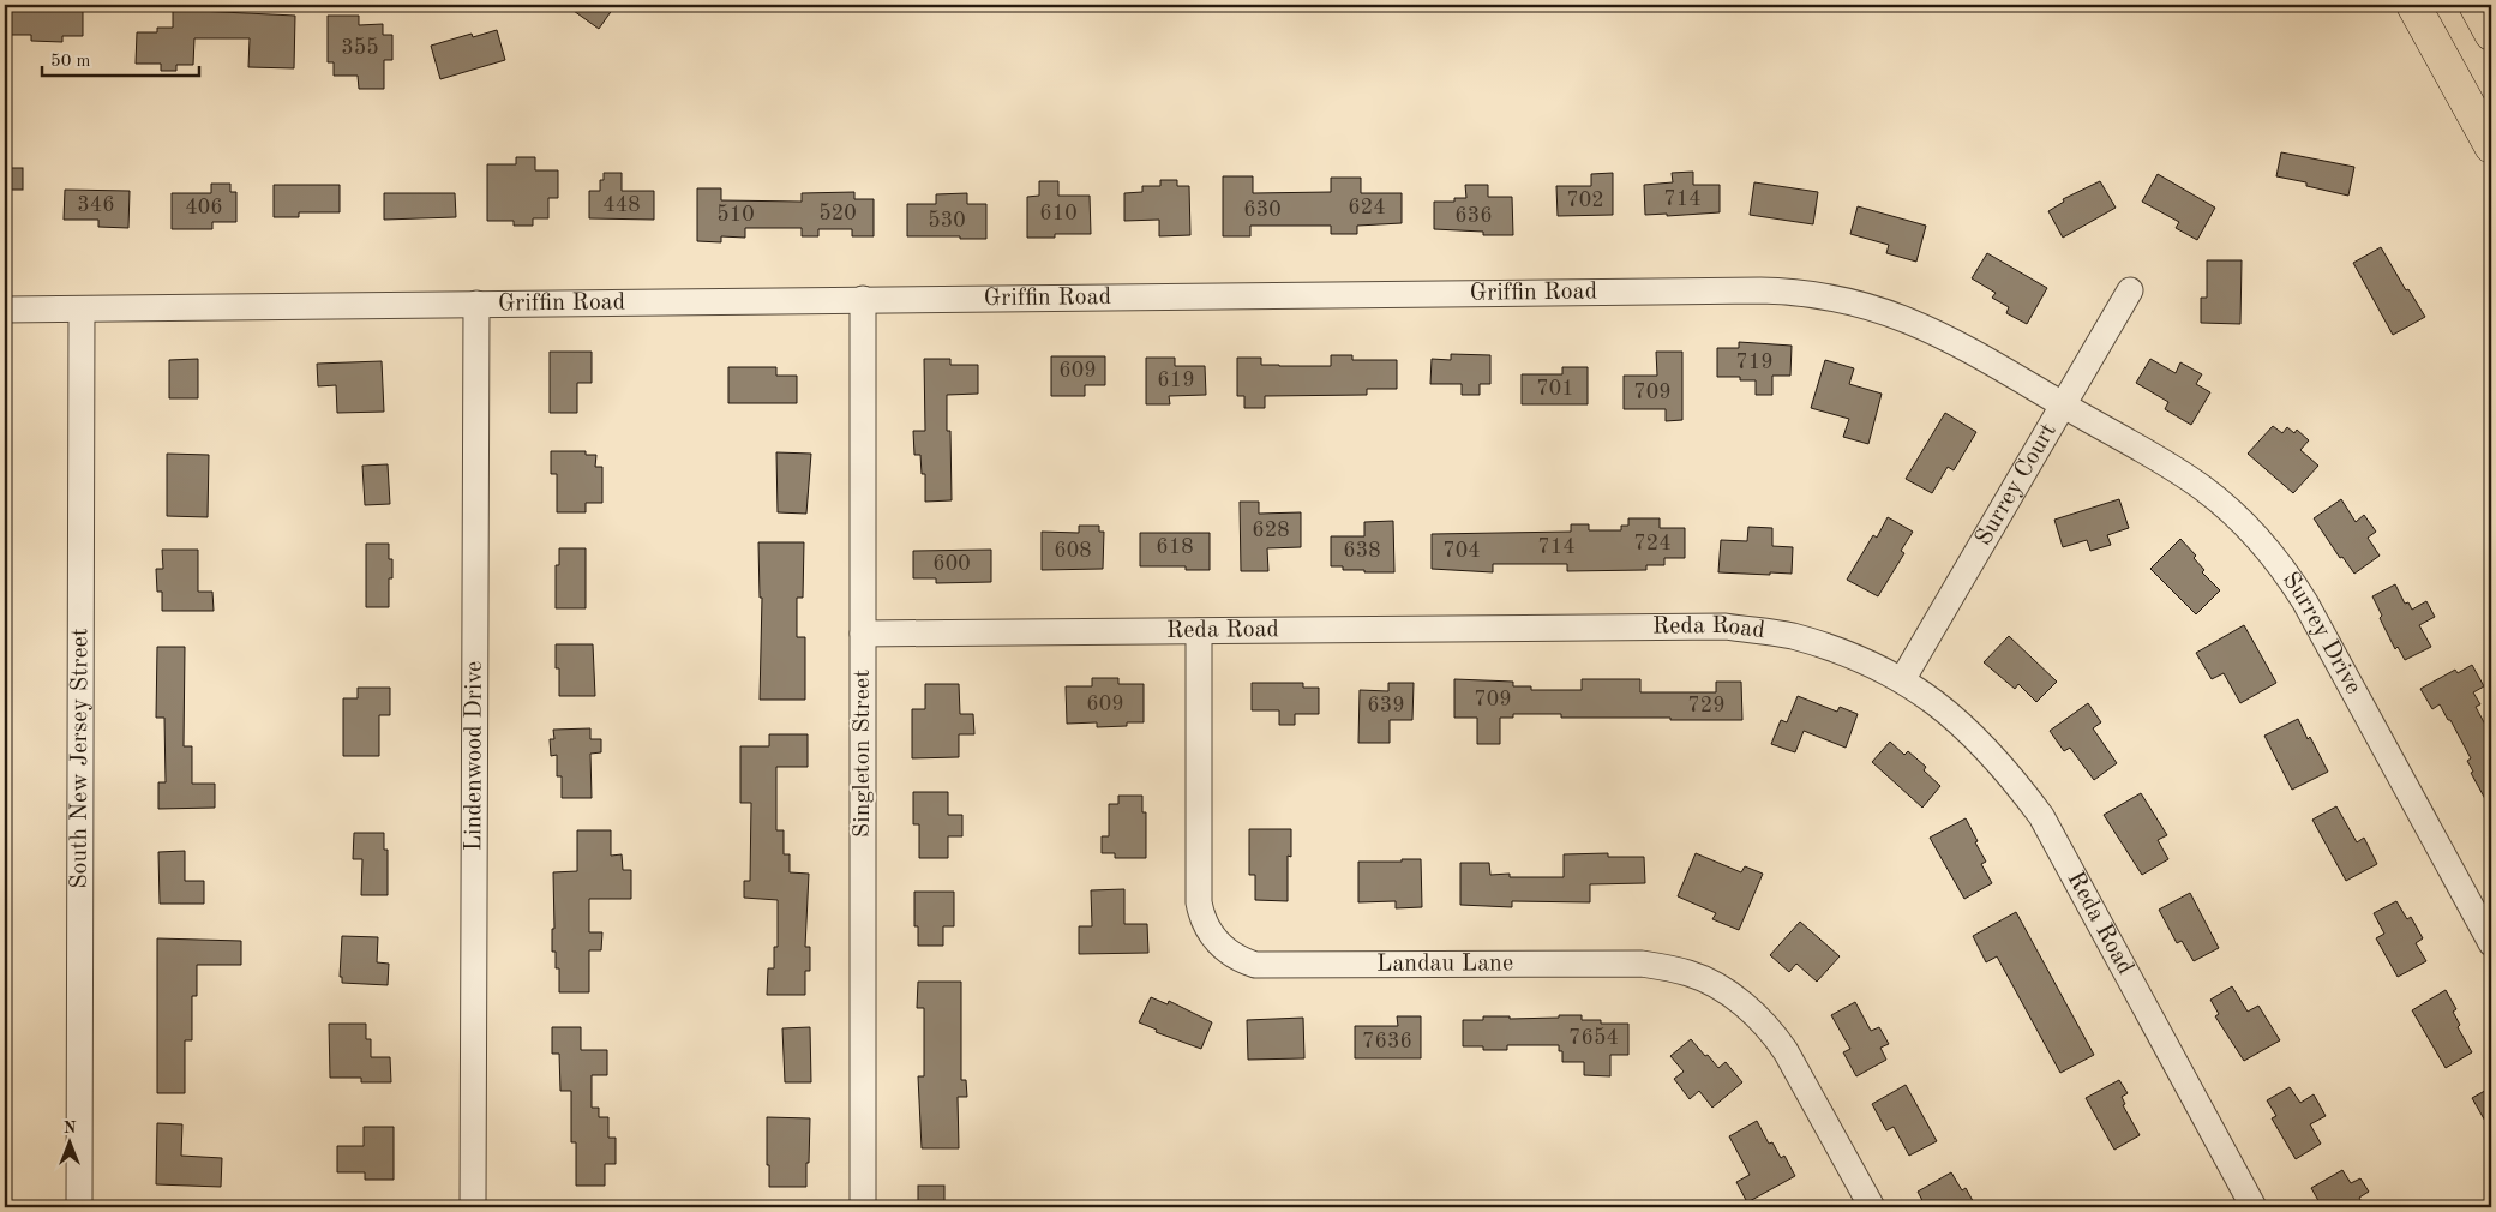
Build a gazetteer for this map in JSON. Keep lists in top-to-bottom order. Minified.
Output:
{"streets":{"street":["Griffin Road","Surrey Court","Reda Road","Surrey Drive","Singleton Street","Lindenwood Drive","South New Jersey Street","Landau Lane"]},"crossings":[["Griffin Road","Surrey Court"],["Griffin Road","Surrey Drive"],["Griffin Road","Singleton Street"],["Griffin Road","Lindenwood Drive"],["Griffin Road","South New Jersey Street"],["Surrey Court","Reda Road"],["Surrey Court","Surrey Drive"],["Reda Road","Singleton Street"],["Reda Road","Landau Lane"]],"house_numbers":["355","714","702","346","448","406","624","630","520","610","510","636","530","719","609","619","701","709","628","724","618","714","608","638","704","600","709","609","639","729","7654","7636"],"scale_bar":"50 m","north":"top"}
